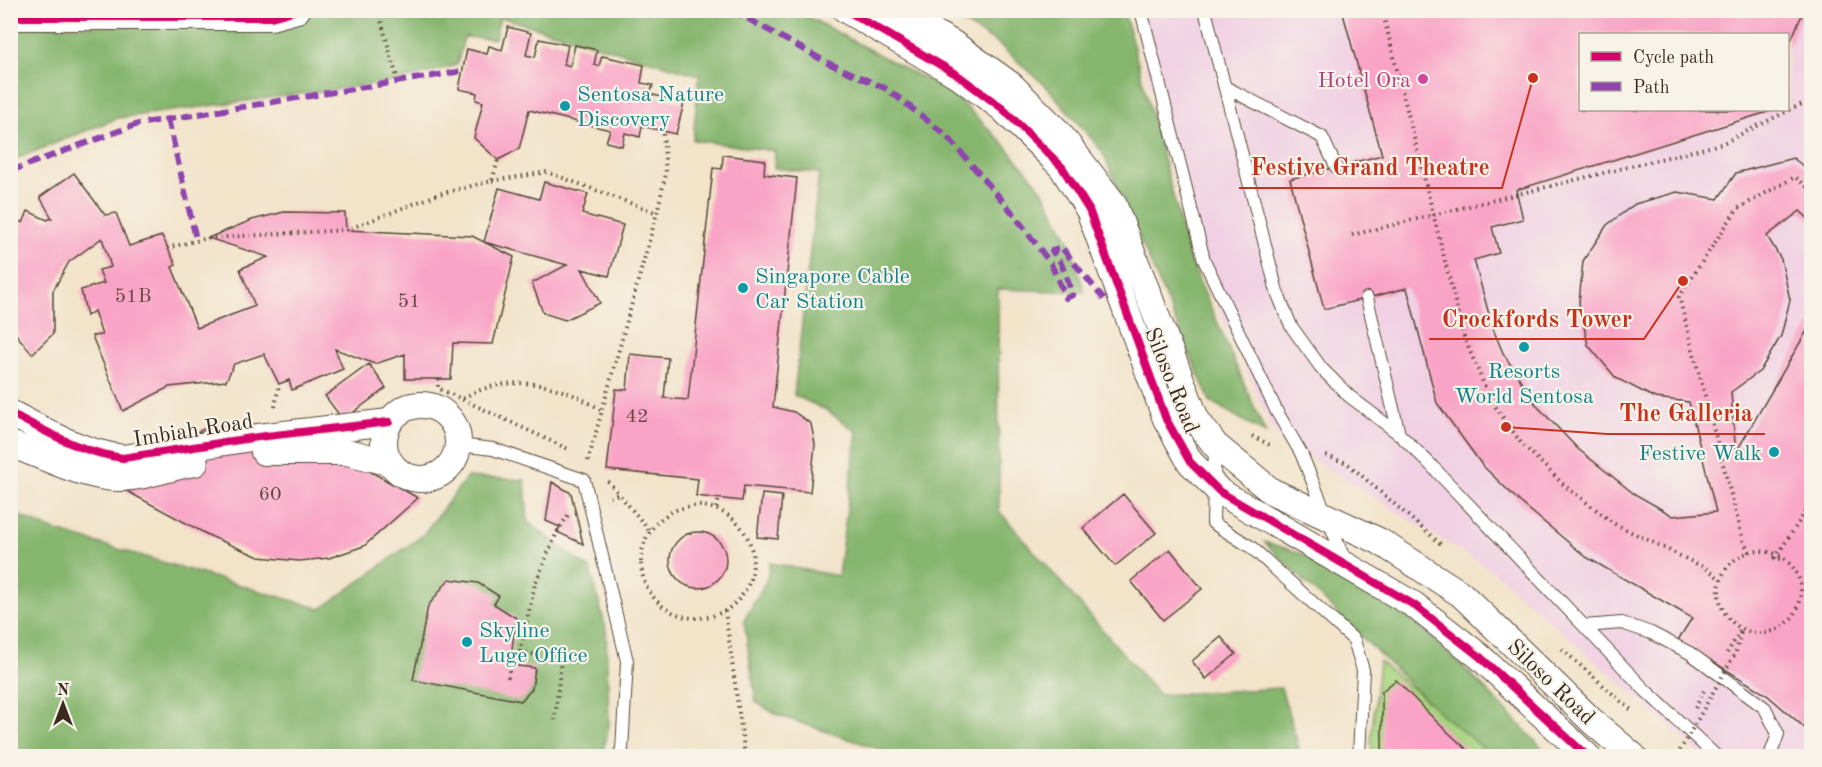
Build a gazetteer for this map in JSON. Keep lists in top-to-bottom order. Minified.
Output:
{"streets":{"street":["Siloso Road","Imbiah Road"]},"places":["Festive Grand Theatre","Hotel Ora","Sentosa Nature Discovery","Crockfords Tower","Singapore Cable Car Station","Resorts World Sentosa","The Galleria","Festive Walk","Skyline Luge Office"],"house_numbers":["51B","51","42","60"],"legend":["Cycle path","Path"],"north":"top"}
